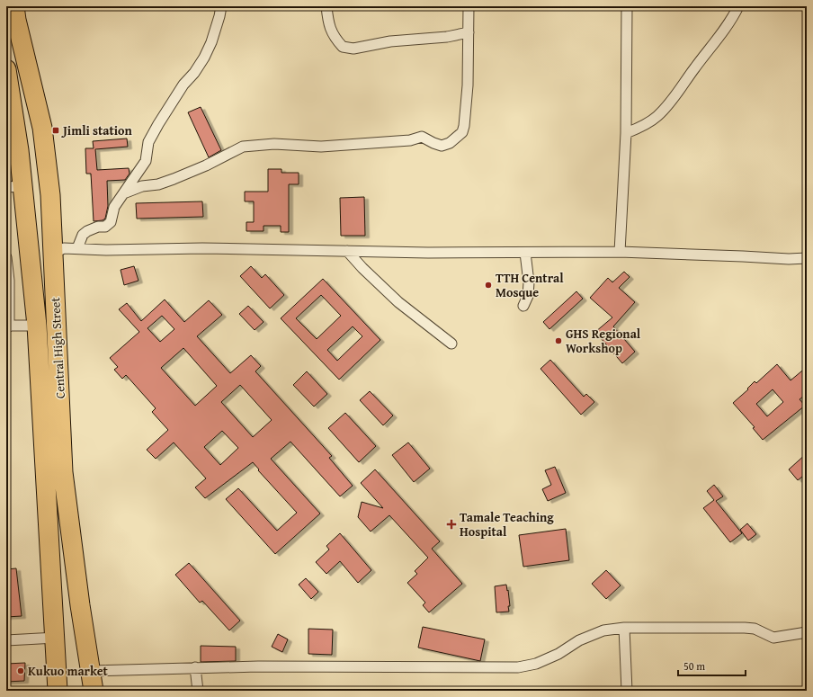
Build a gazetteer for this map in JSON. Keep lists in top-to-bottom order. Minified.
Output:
{"streets":{"highway":["Central High Street"]},"places":{"transit":["Jimli station"],"other":["TTH Central Mosque","GHS Regional Workshop","Kukuo market"],"health":["Tamale Teaching Hospital"]},"scale_bar":"50 m"}
